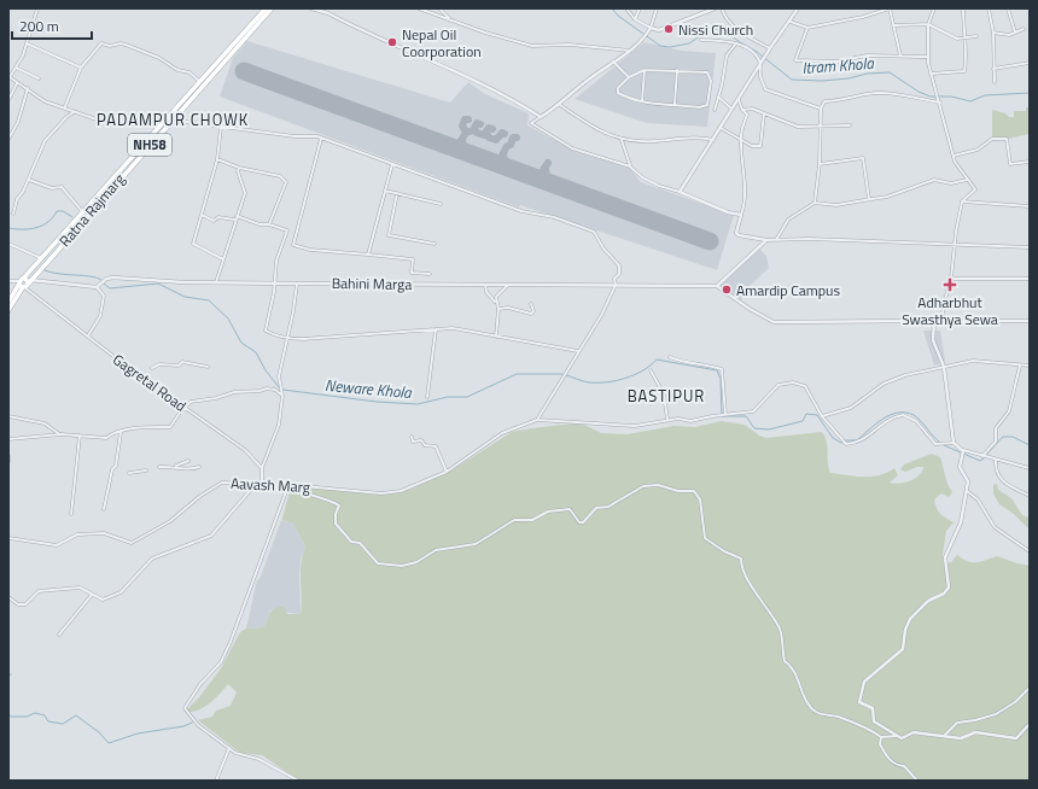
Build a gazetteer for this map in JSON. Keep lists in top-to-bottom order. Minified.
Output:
{"streets":{"main road":["NH58","Ratna Rajmarg"],"street":["Bahini Marga","Gagretal Road","Aavash Marg"]},"crossings":[["Ratna Rajmarg","Gagretal Road"]],"districts":["PADAMPUR CHOWK","BASTIPUR"],"water":["Itram Khola","Neware Khola"],"places":{"other":["Nissi Church","Nepal Oil Coorporation","Amardip Campus"],"health":["Adharbhut Swasthya Sewa"]},"scale_bar":"200 m"}
